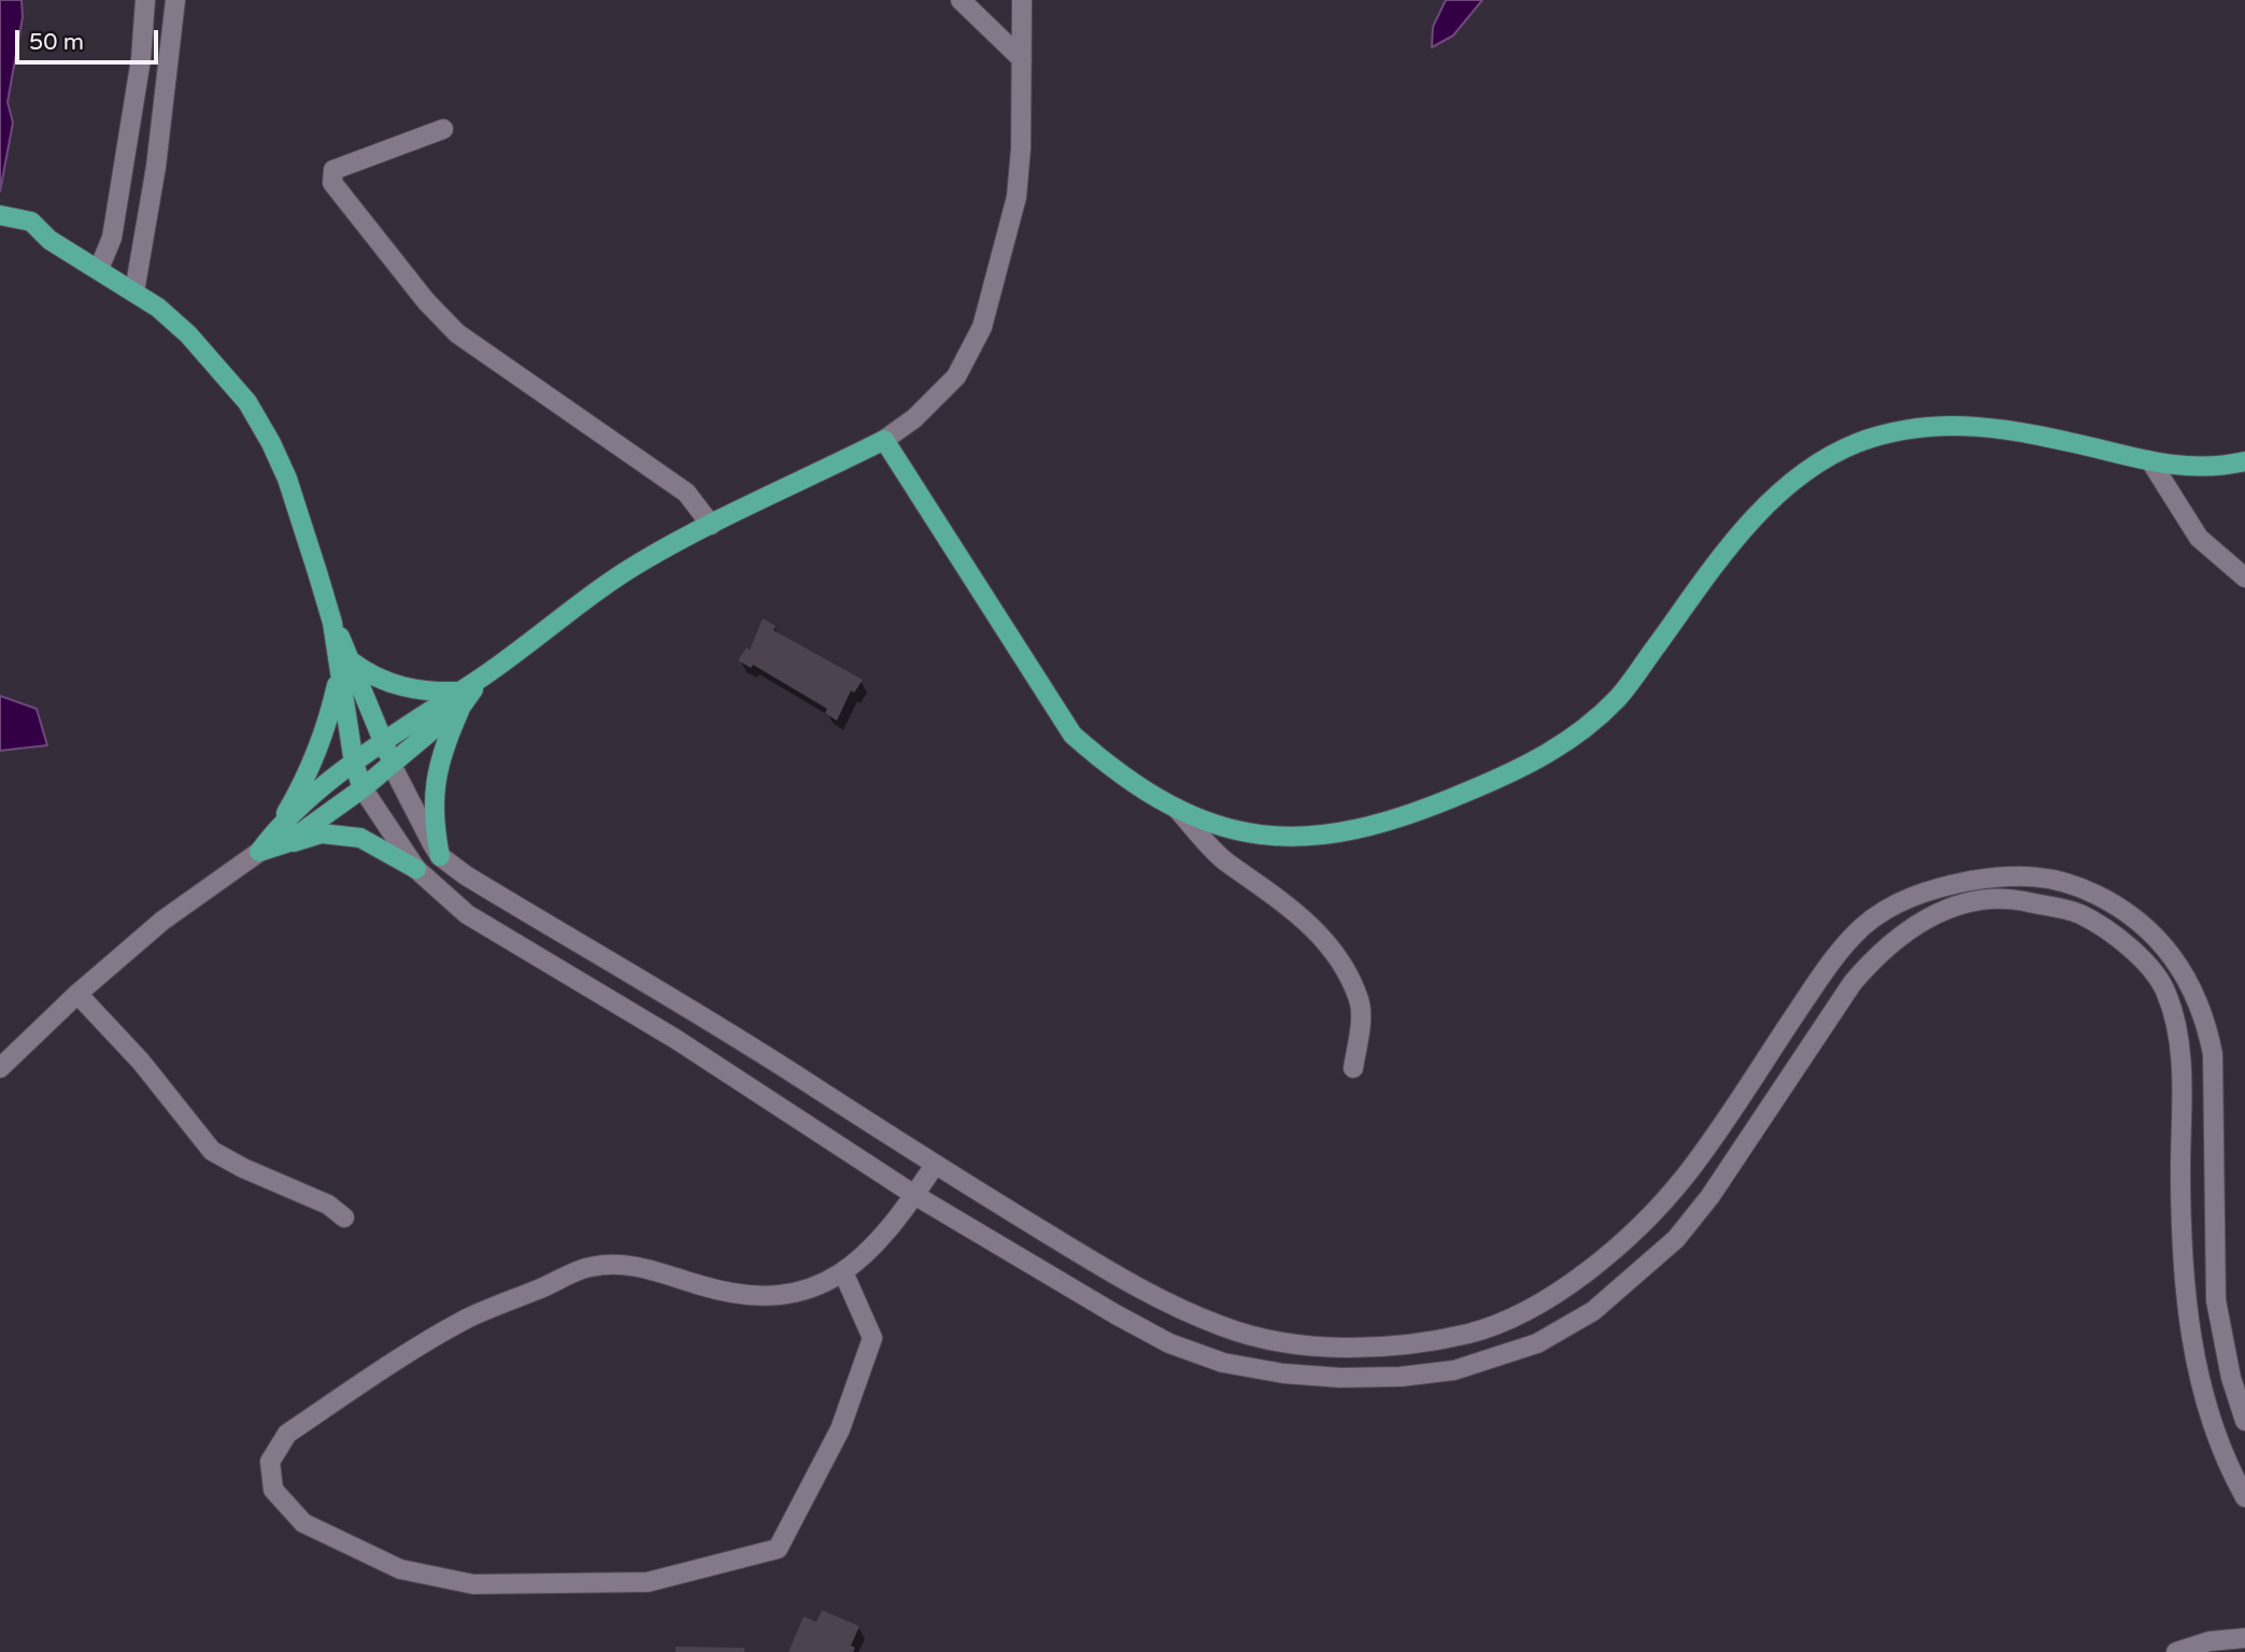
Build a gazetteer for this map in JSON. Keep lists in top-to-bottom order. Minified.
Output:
{"scale_bar":"50 m"}
